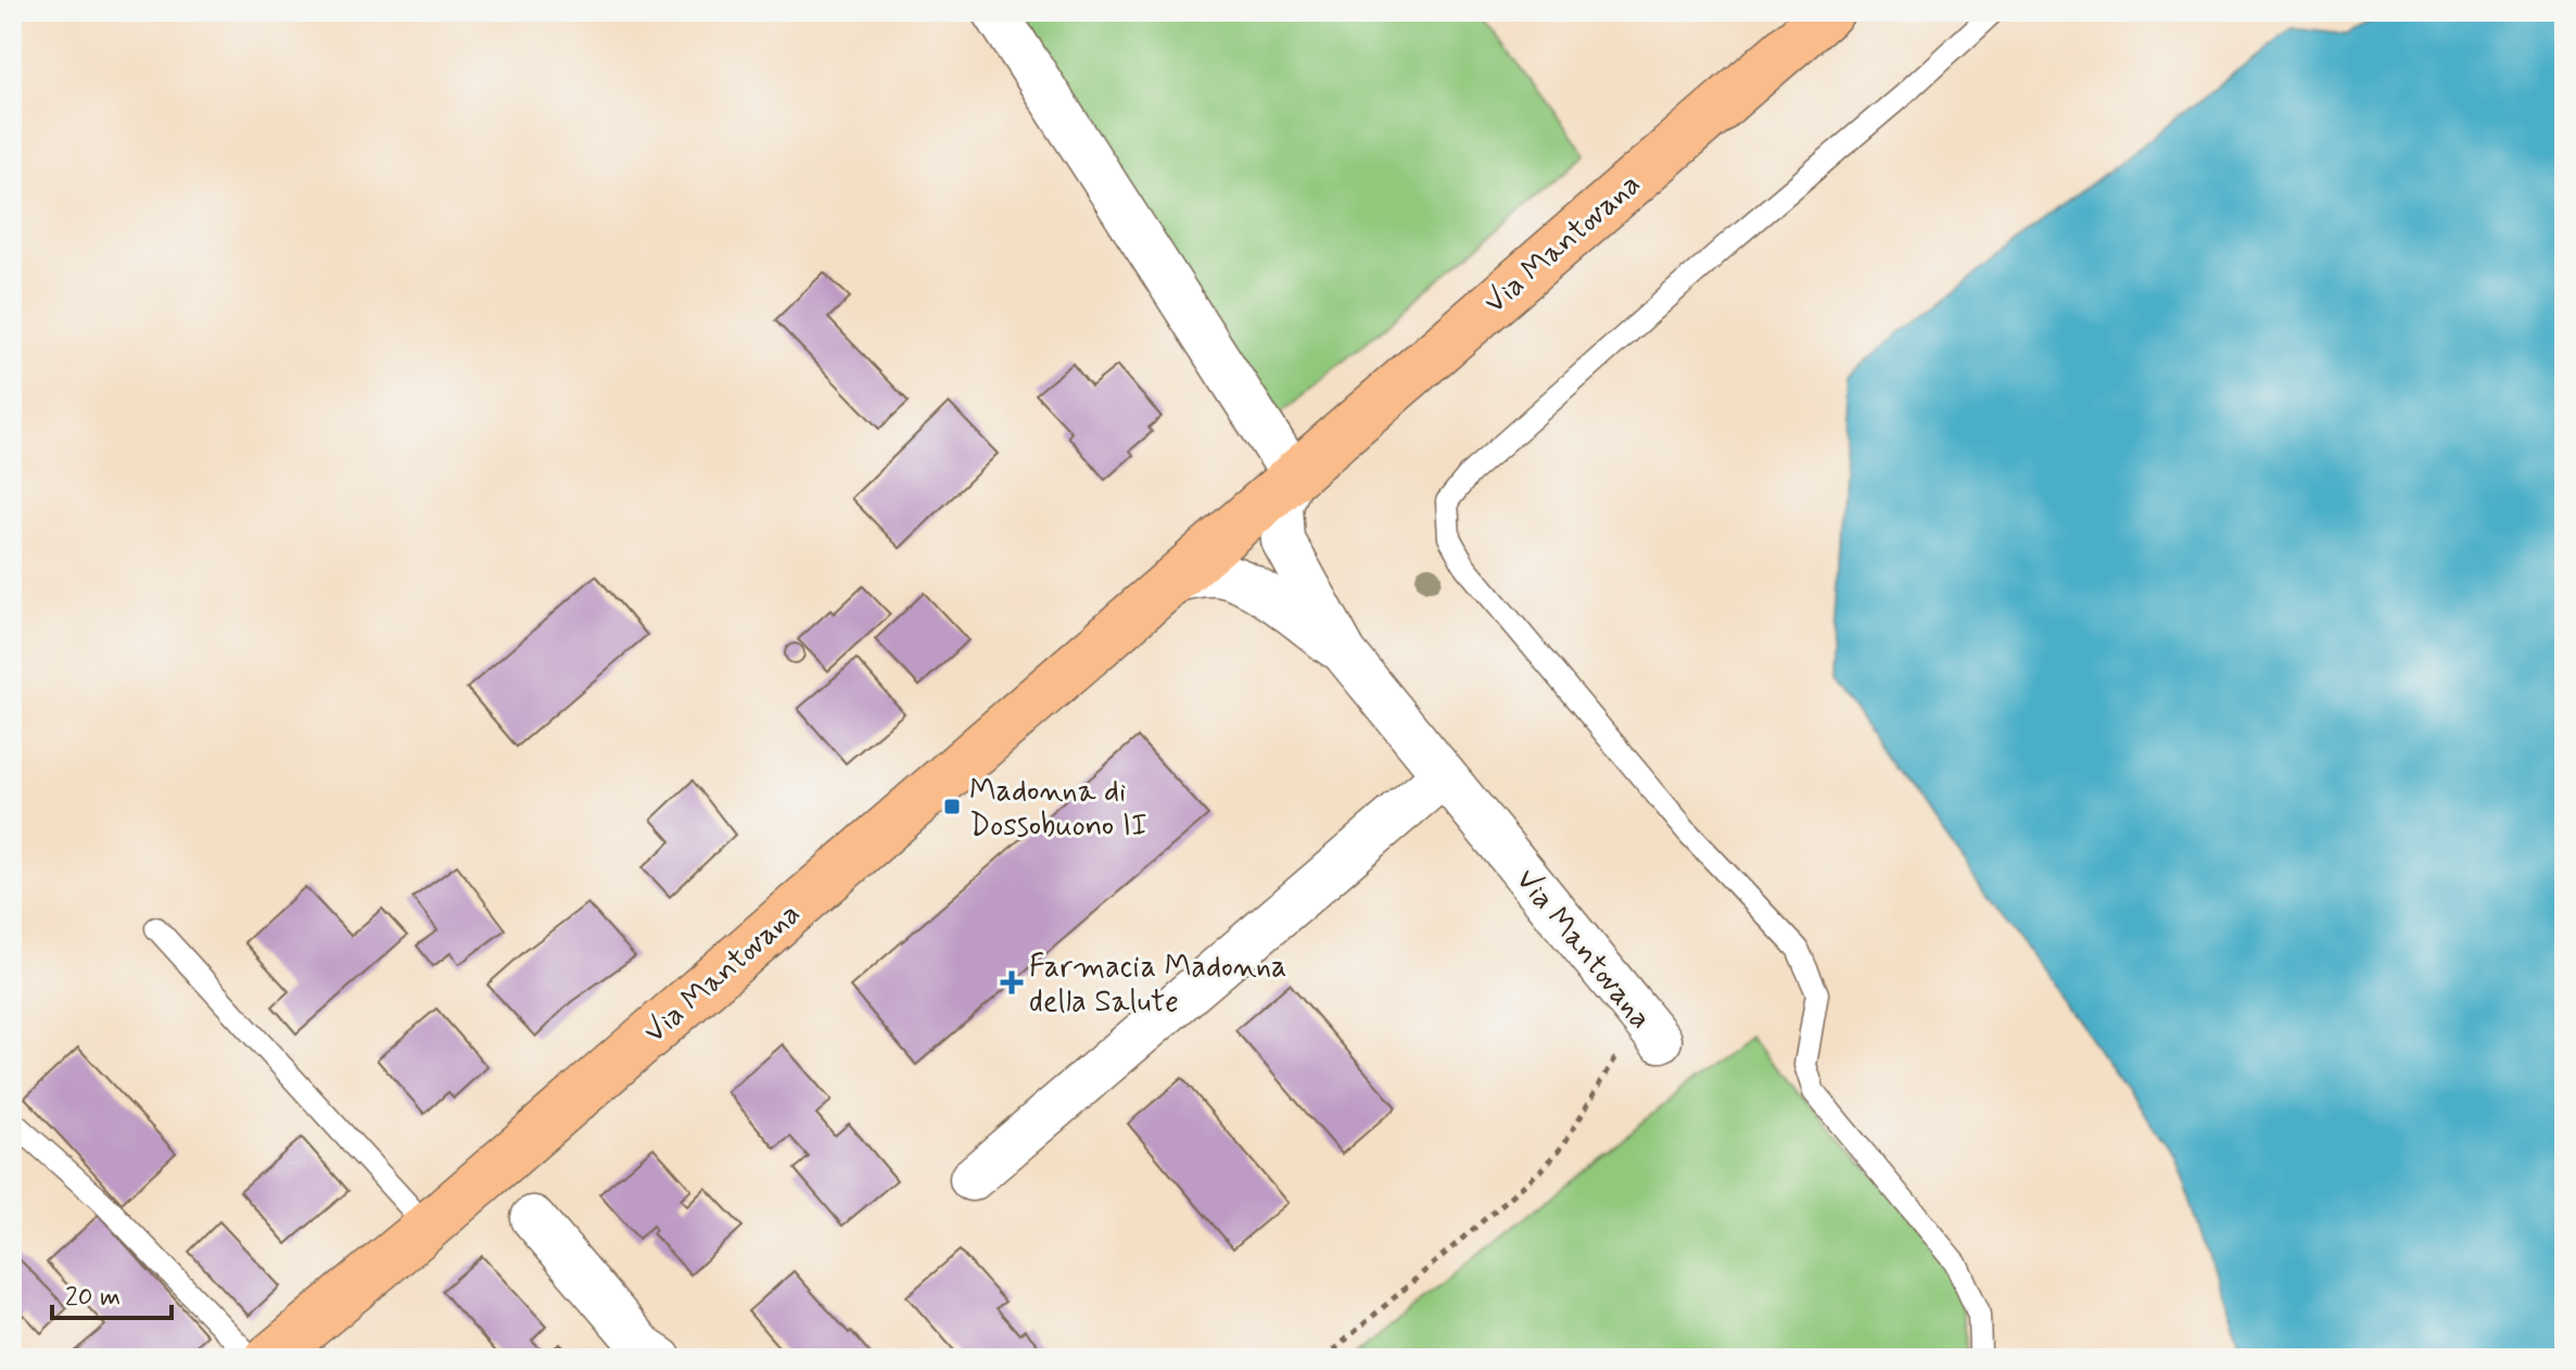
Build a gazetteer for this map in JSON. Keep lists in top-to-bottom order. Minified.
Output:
{"streets":{"main road":["Via Mantovana"]},"places":{"transit":["Madonna di Dossobuono II"],"health":["Farmacia Madonna della Salute"]},"scale_bar":"20 m"}
